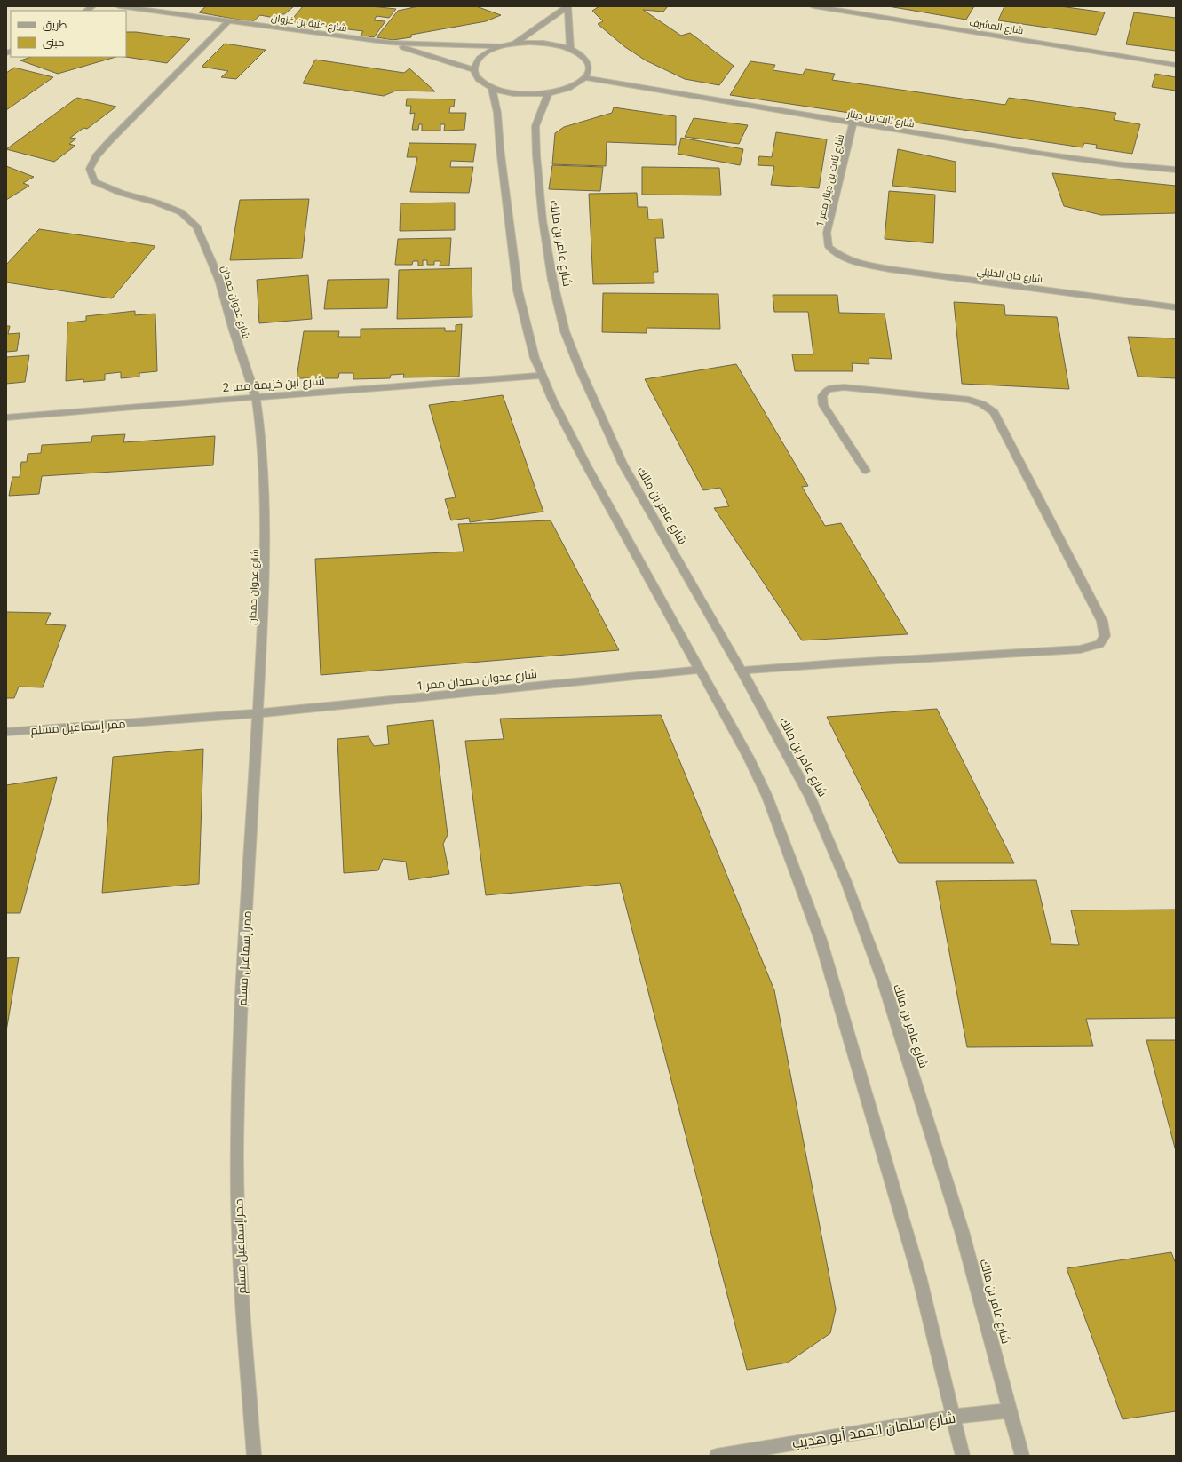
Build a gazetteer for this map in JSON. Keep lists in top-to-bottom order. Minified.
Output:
{"streets":{"street":["شارع عتبة بن غزوان","شارع المشرف","شارع ثابت بن دينار","شارع ثابت بن دينار ممر 1","شارع عامر بن مالك","شارع خان الخليلي","شارع عدوان حمدان","شارع ابن خزيمة ممر 2","شارع عدوان حمدان ممر 1","ممر إسماعيل مسلم","شارع سلمان الحمد أبو هديب"]},"crossings":[["شارع عتبة بن غزوان","شارع عدوان حمدان"],["شارع ثابت بن دينار","شارع ثابت بن دينار ممر 1"],["شارع ثابت بن دينار ممر 1","شارع خان الخليلي"],["شارع عامر بن مالك","شارع سلمان الحمد أبو هديب"],["شارع عدوان حمدان","شارع ابن خزيمة ممر 2"],["شارع عدوان حمدان","شارع عدوان حمدان ممر 1"],["شارع عدوان حمدان","ممر إسماعيل مسلم"],["شارع عدوان حمدان ممر 1","ممر إسماعيل مسلم"]],"legend":["طريق","مبنى"]}
